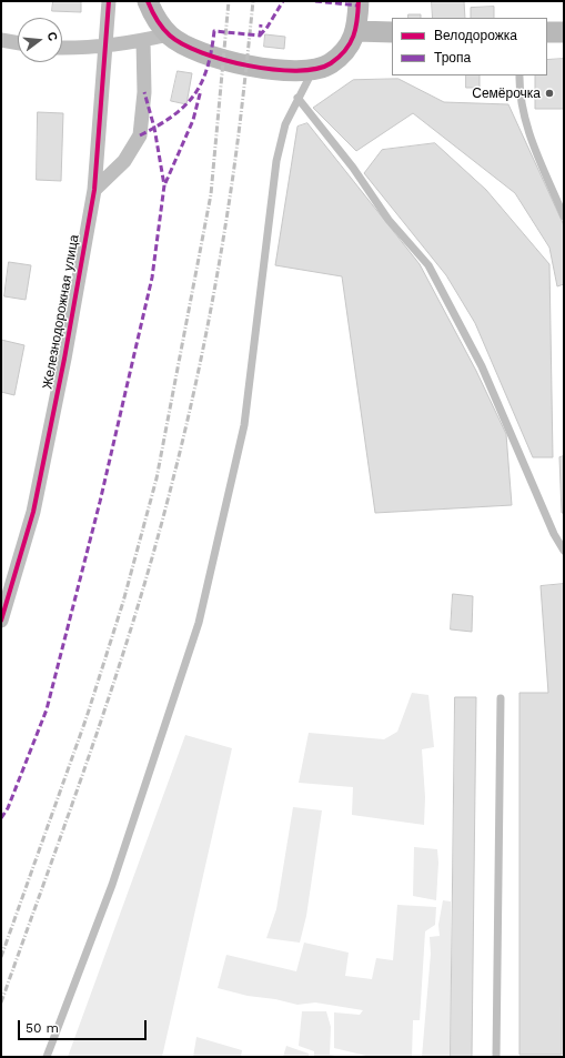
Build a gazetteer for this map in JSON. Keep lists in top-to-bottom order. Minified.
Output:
{"streets":{"street":["Железнодорожная улица"]},"places":["Семёрочка"],"legend":["Велодорожка","Тропа"],"scale_bar":"50 m","north":"right"}
